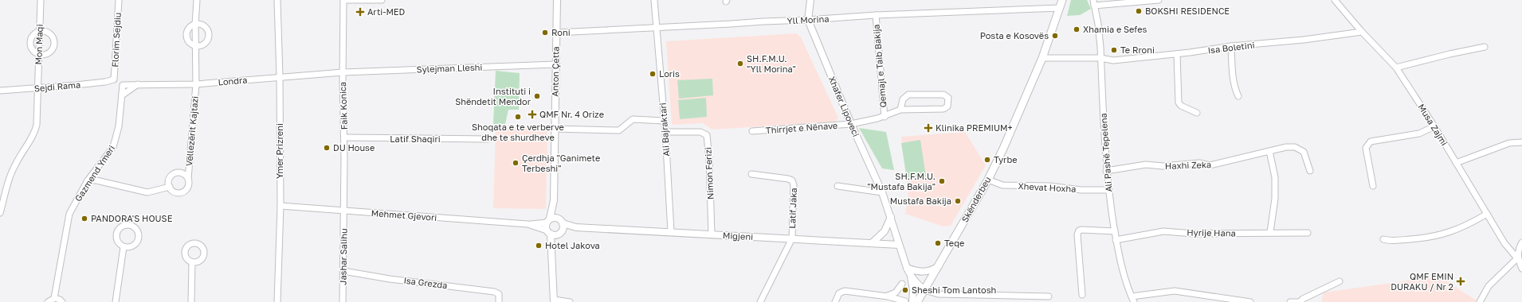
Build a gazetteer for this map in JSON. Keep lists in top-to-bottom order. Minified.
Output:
{"streets":{"main road":["Skënderbeu"],"street":["Yll Morina","Florim Sejdiu","Mon Maqi","Isa Boletini","Qemajl e Taib Bakija","Sylejman Lleshi","Anton Çetta","Londra","Sejdi Rama","Faik Konica","Xhafer Lipoveci","Musa Zajmi","Thirrjet e Nënave","Ali Bajraktari","Vëllezërit Kajtazi","Latif Shaqiri","Ymer Prizreni","Ali Pashë Tepelena","Haxhi Zeka","Gazmend Ymeri","Nimon Ferizi","Xhevat Hoxha","Latif Jaka","Mehmet Gjevori","Hyrije Hana","Migjeni","Jashar Salihu","Isa Grezda"]},"crossings":[["Yll Morina","Qemajl e Taib Bakija"],["Yll Morina","Anton Çetta"],["Yll Morina","Xhafer Lipoveci"],["Yll Morina","Ali Bajraktari"],["Yll Morina","Skënderbeu"],["Florim Sejdiu","Sejdi Rama"],["Mon Maqi","Sejdi Rama"],["Isa Boletini","Musa Zajmi"],["Isa Boletini","Ali Pashë Tepelena"],["Qemajl e Taib Bakija","Thirrjet e Nënave"],["Sylejman Lleshi","Anton Çetta"],["Sylejman Lleshi","Londra"],["Sylejman Lleshi","Faik Konica"],["Anton Çetta","Mehmet Gjevori"],["Anton Çetta","Migjeni"],["Londra","Faik Konica"],["Londra","Vëllezërit Kajtazi"],["Londra","Ymer Prizreni"],["Londra","Gazmend Ymeri"],["Faik Konica","Latif Shaqiri"],["Faik Konica","Mehmet Gjevori"],["Faik Konica","Jashar Salihu"],["Xhafer Lipoveci","Thirrjet e Nënave"],["Xhafer Lipoveci","Skënderbeu"],["Xhafer Lipoveci","Migjeni"],["Ali Bajraktari","Nimon Ferizi"],["Ali Bajraktari","Migjeni"],["Ymer Prizreni","Mehmet Gjevori"],["Ali Pashë Tepelena","Haxhi Zeka"],["Ali Pashë Tepelena","Xhevat Hoxha"],["Ali Pashë Tepelena","Hyrije Hana"],["Nimon Ferizi","Migjeni"],["Xhevat Hoxha","Skënderbeu"],["Latif Jaka","Migjeni"],["Mehmet Gjevori","Migjeni"],["Mehmet Gjevori","Jashar Salihu"],["Jashar Salihu","Isa Grezda"]],"places":{"other":["BOKSHI RESIDENCE","Xhamia e Sefes","Roni","Posta e Kosovës","Te Rroni","SH.F.M.U. \"Yll Morina\"","Loris","Instituti i Shëndetit Mendor","Shoqata e te verberve dhe te shurdheve","DU House","Tyrbe","Çerdhja \"Ganimete Terbeshi\"","SH.F.M.U. \"Mustafa Bakija\"","Mustafa Bakija","PANDORA'S HOUSE","Teqe","Hotel Jakova","Sheshi Tom Lantosh"],"health":["Arti-MED","QMF Nr. 4 Orize","Klinika PREMIUM+","QMF EMIN DURAKU / Nr 2"]}}
